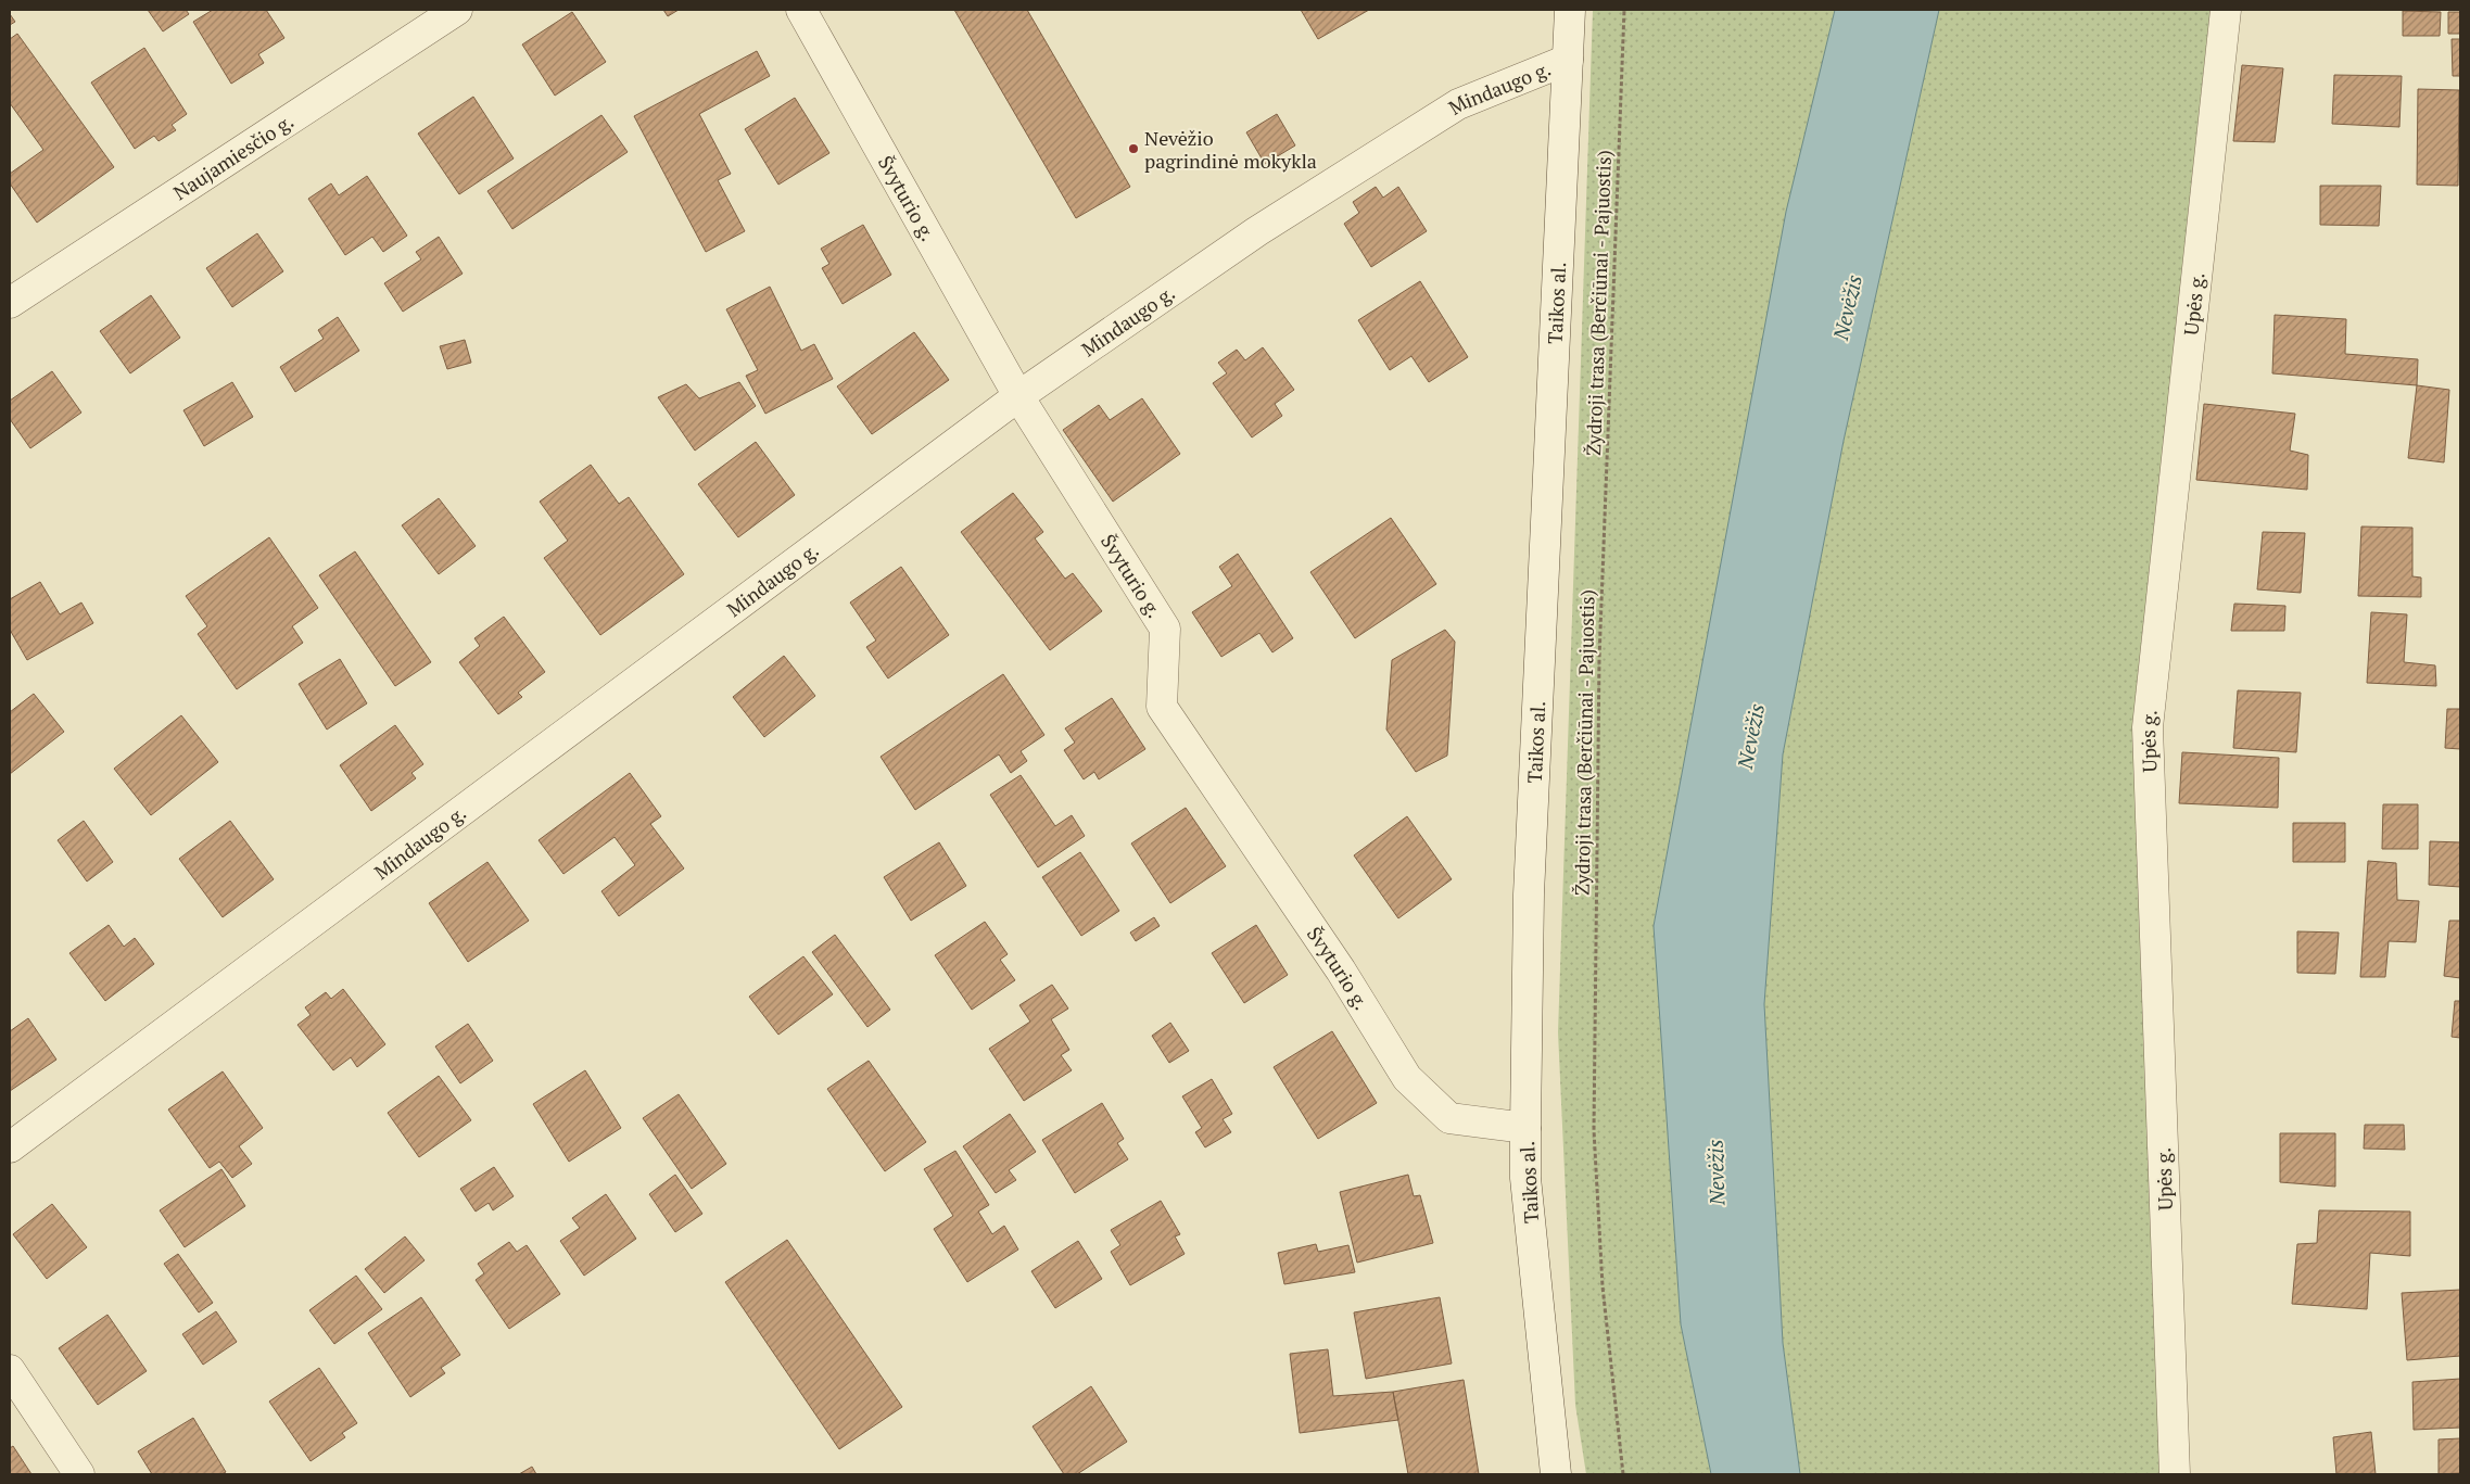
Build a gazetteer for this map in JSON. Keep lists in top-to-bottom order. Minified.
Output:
{"streets":{"street":["Mindaugo g.","Naujamiesčio g.","Švyturio g.","Taikos al.","Upės g."],"path":["Žydroji trasa (Berčiūnai - Pajuostis)"]},"crossings":[["Mindaugo g.","Švyturio g."],["Mindaugo g.","Taikos al."],["Švyturio g.","Taikos al."]],"water":["Nevėžis"],"places":["Nevėžio pagrindinė mokykla"]}
